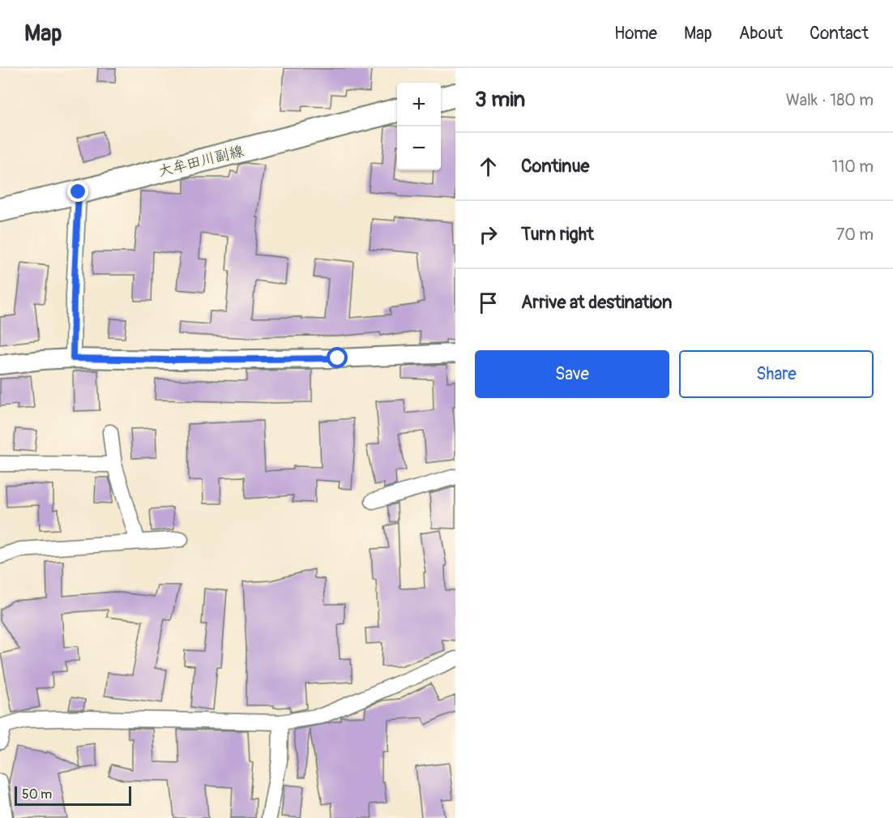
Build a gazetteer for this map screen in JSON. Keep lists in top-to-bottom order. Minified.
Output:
{"streets":{"main road":["大牟田川副線"]},"scale_bar":"50 m","page":{"header":"Map","nav":["Home","Map","About","Contact"],"heading":["3 min","Walk · 180 m"],"map_buttons":["+","−"],"list":[["Continue","110 m"],["Turn right","70 m"],"Arrive at destination"],"buttons":["Save","Share"],"scale":"50 m"}}
